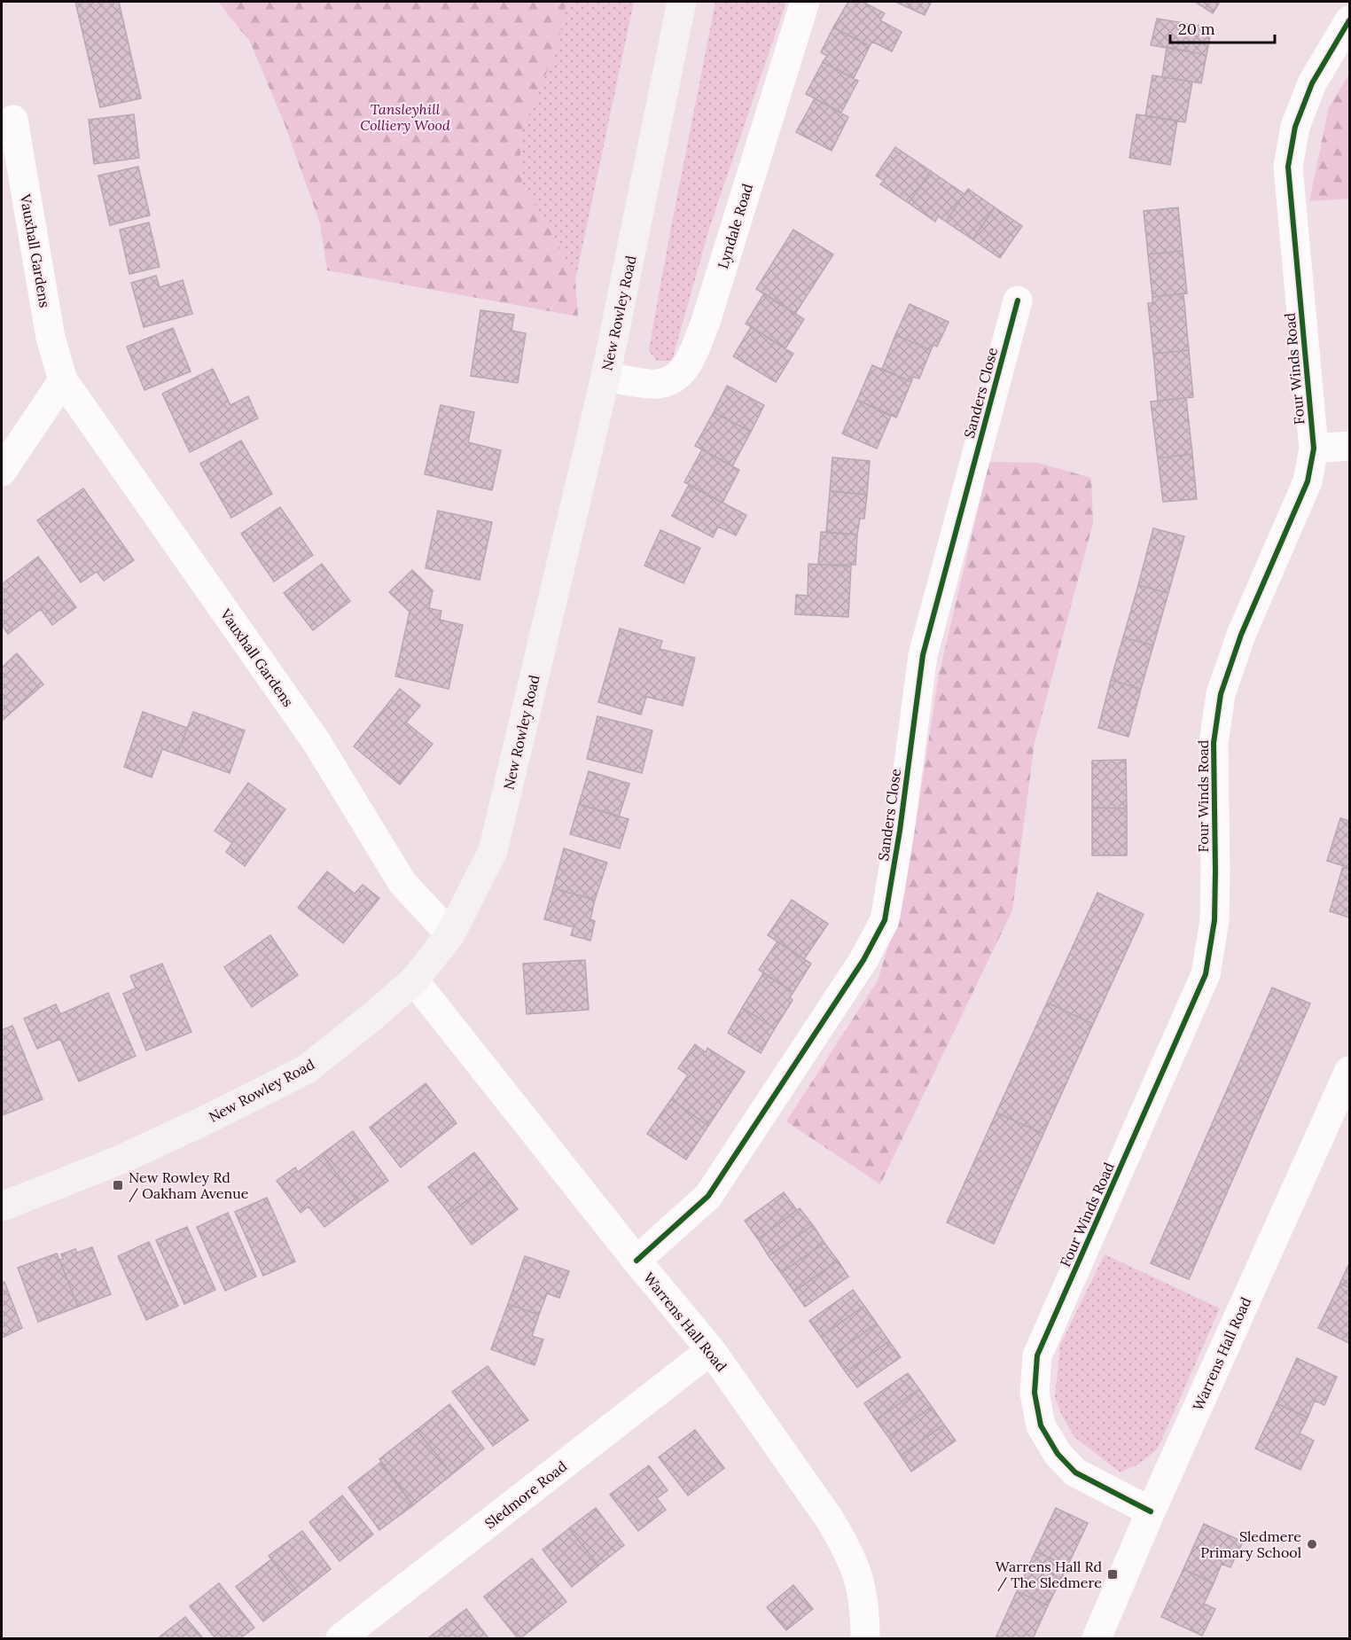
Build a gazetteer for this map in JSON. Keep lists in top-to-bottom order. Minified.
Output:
{"streets":{"main road":["New Rowley Road"],"street":["Lyndale Road","Vauxhall Gardens","Four Winds Road","Sanders Close","Warrens Hall Road","Sledmore Road"]},"crossings":[["Lyndale Road","New Rowley Road"],["Vauxhall Gardens","New Rowley Road"],["New Rowley Road","Warrens Hall Road"],["Four Winds Road","Warrens Hall Road"],["Sanders Close","Warrens Hall Road"],["Warrens Hall Road","Sledmore Road"]],"parks":["Tansleyhill Colliery Wood"],"places":{"transit":["New Rowley Rd / Oakham Avenue","Warrens Hall Rd / The Sledmere"],"other":["Sledmere Primary School"]},"scale_bar":"20 m"}
